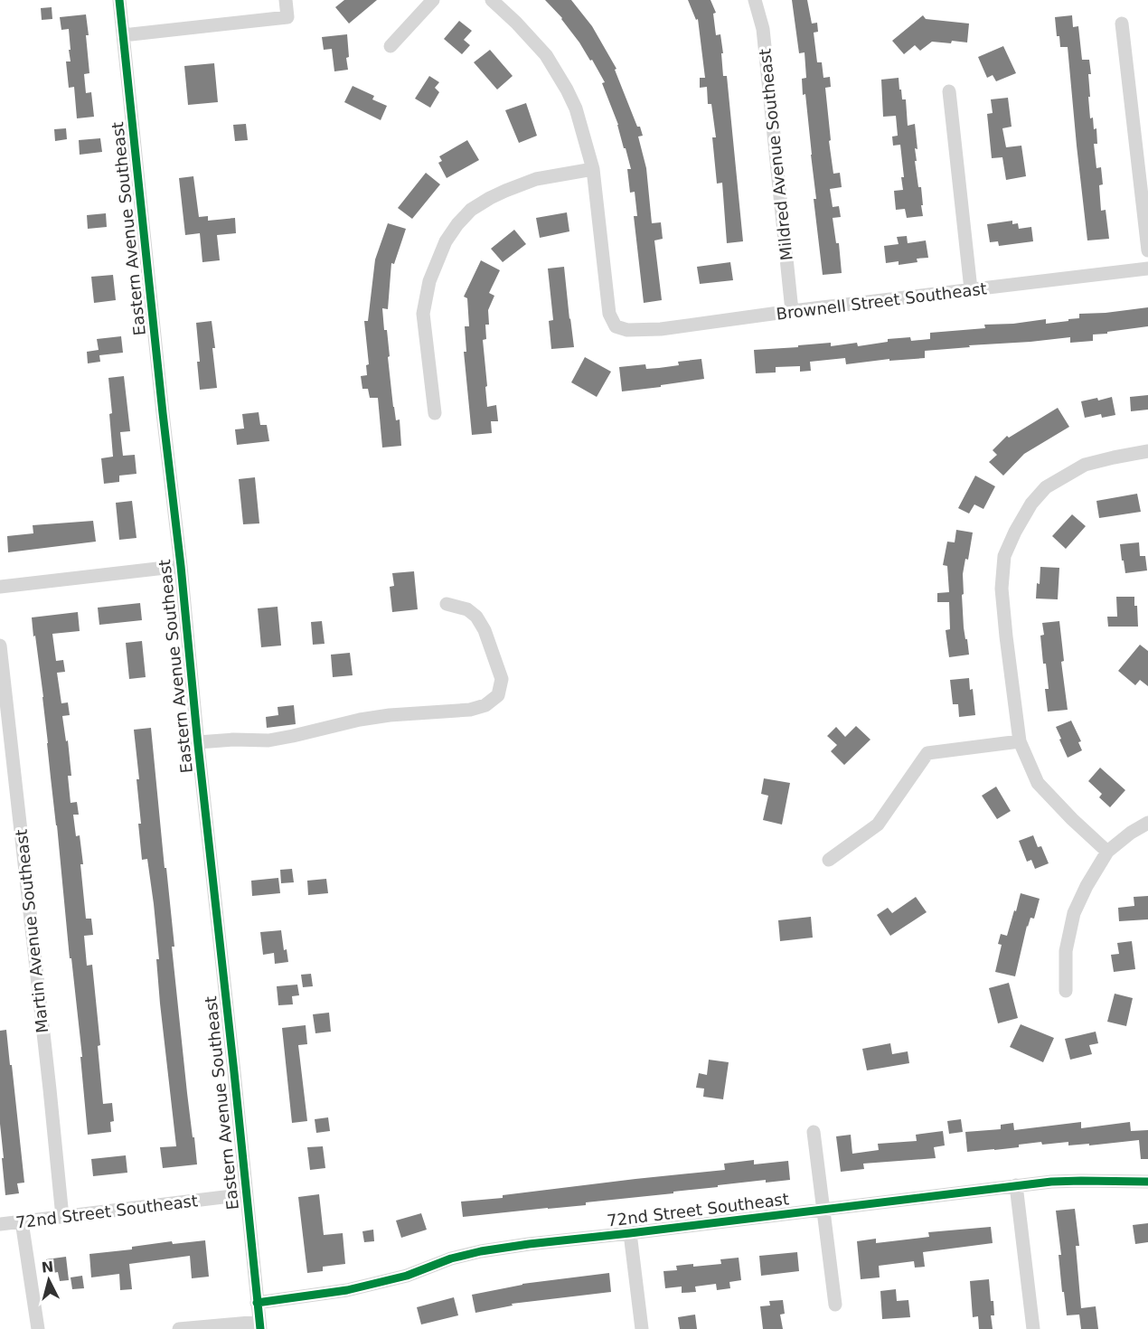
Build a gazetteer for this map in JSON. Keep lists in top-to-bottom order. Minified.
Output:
{"streets":{"street":["Mildred Avenue Southeast","Eastern Avenue Southeast","Brownell Street Southeast","Martin Avenue Southeast","72nd Street Southeast"]},"crossings":[["Mildred Avenue Southeast","Brownell Street Southeast"],["Eastern Avenue Southeast","72nd Street Southeast"],["Martin Avenue Southeast","72nd Street Southeast"]],"north":"top"}
